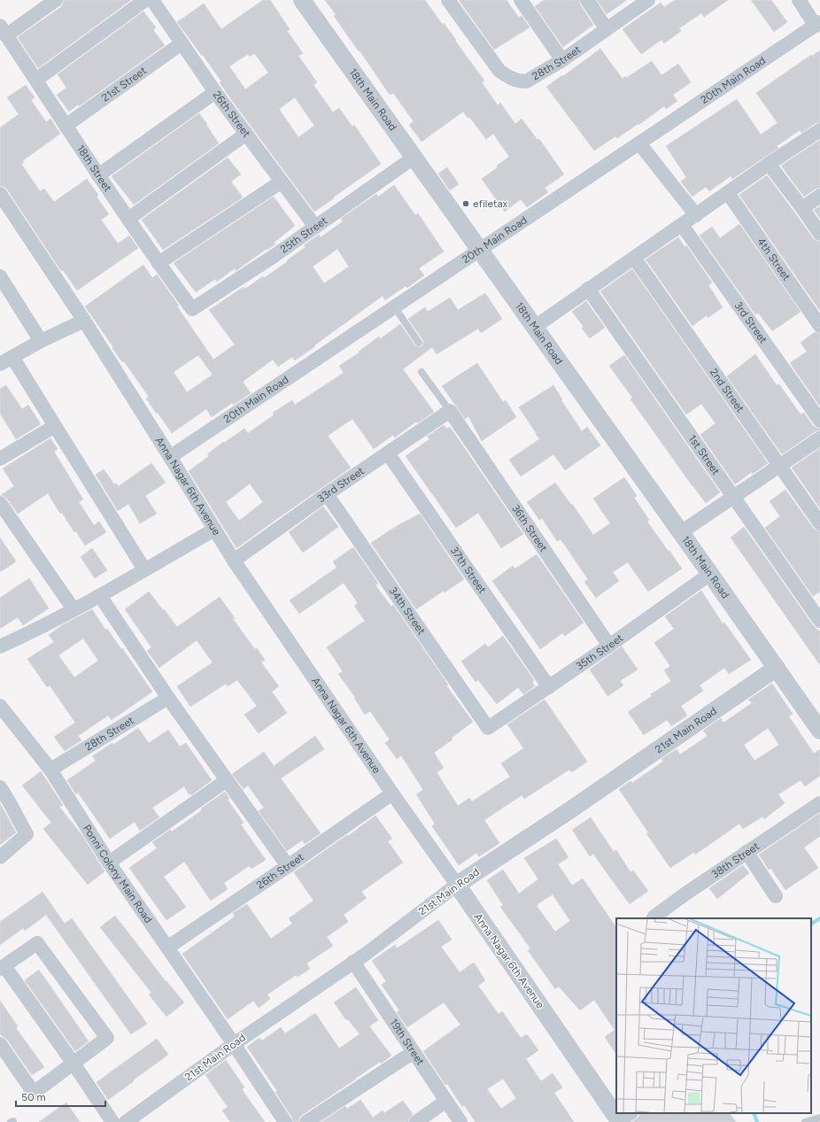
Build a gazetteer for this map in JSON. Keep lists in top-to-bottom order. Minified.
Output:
{"streets":{"street":["28th Street","20th Main Road","21st Street","18th Main Road","26th Street","18th Street","25th Street","4th Street","3rd Street","2nd Street","1st Street","33rd Street","Anna Nagar 6th Avenue","36th Street","37th Street","34th Street","35th Street","21st Main Road","38th Street","Ponni Colony Main Road","19th Street"]},"crossings":[["28th Street","Ponni Colony Main Road"],["20th Main Road","18th Main Road"],["20th Main Road","Anna Nagar 6th Avenue"],["21st Street","26th Street"],["21st Street","18th Street"],["18th Main Road","25th Street"],["18th Main Road","35th Street"],["18th Main Road","21st Main Road"],["26th Street","25th Street"],["26th Street","Anna Nagar 6th Avenue"],["26th Street","Ponni Colony Main Road"],["18th Street","25th Street"],["33rd Street","Anna Nagar 6th Avenue"],["33rd Street","36th Street"],["33rd Street","37th Street"],["33rd Street","34th Street"],["Anna Nagar 6th Avenue","21st Main Road"],["36th Street","35th Street"],["37th Street","35th Street"],["34th Street","35th Street"],["21st Main Road","Ponni Colony Main Road"],["21st Main Road","19th Street"]],"places":["efiletax"],"scale_bar":"50 m"}
